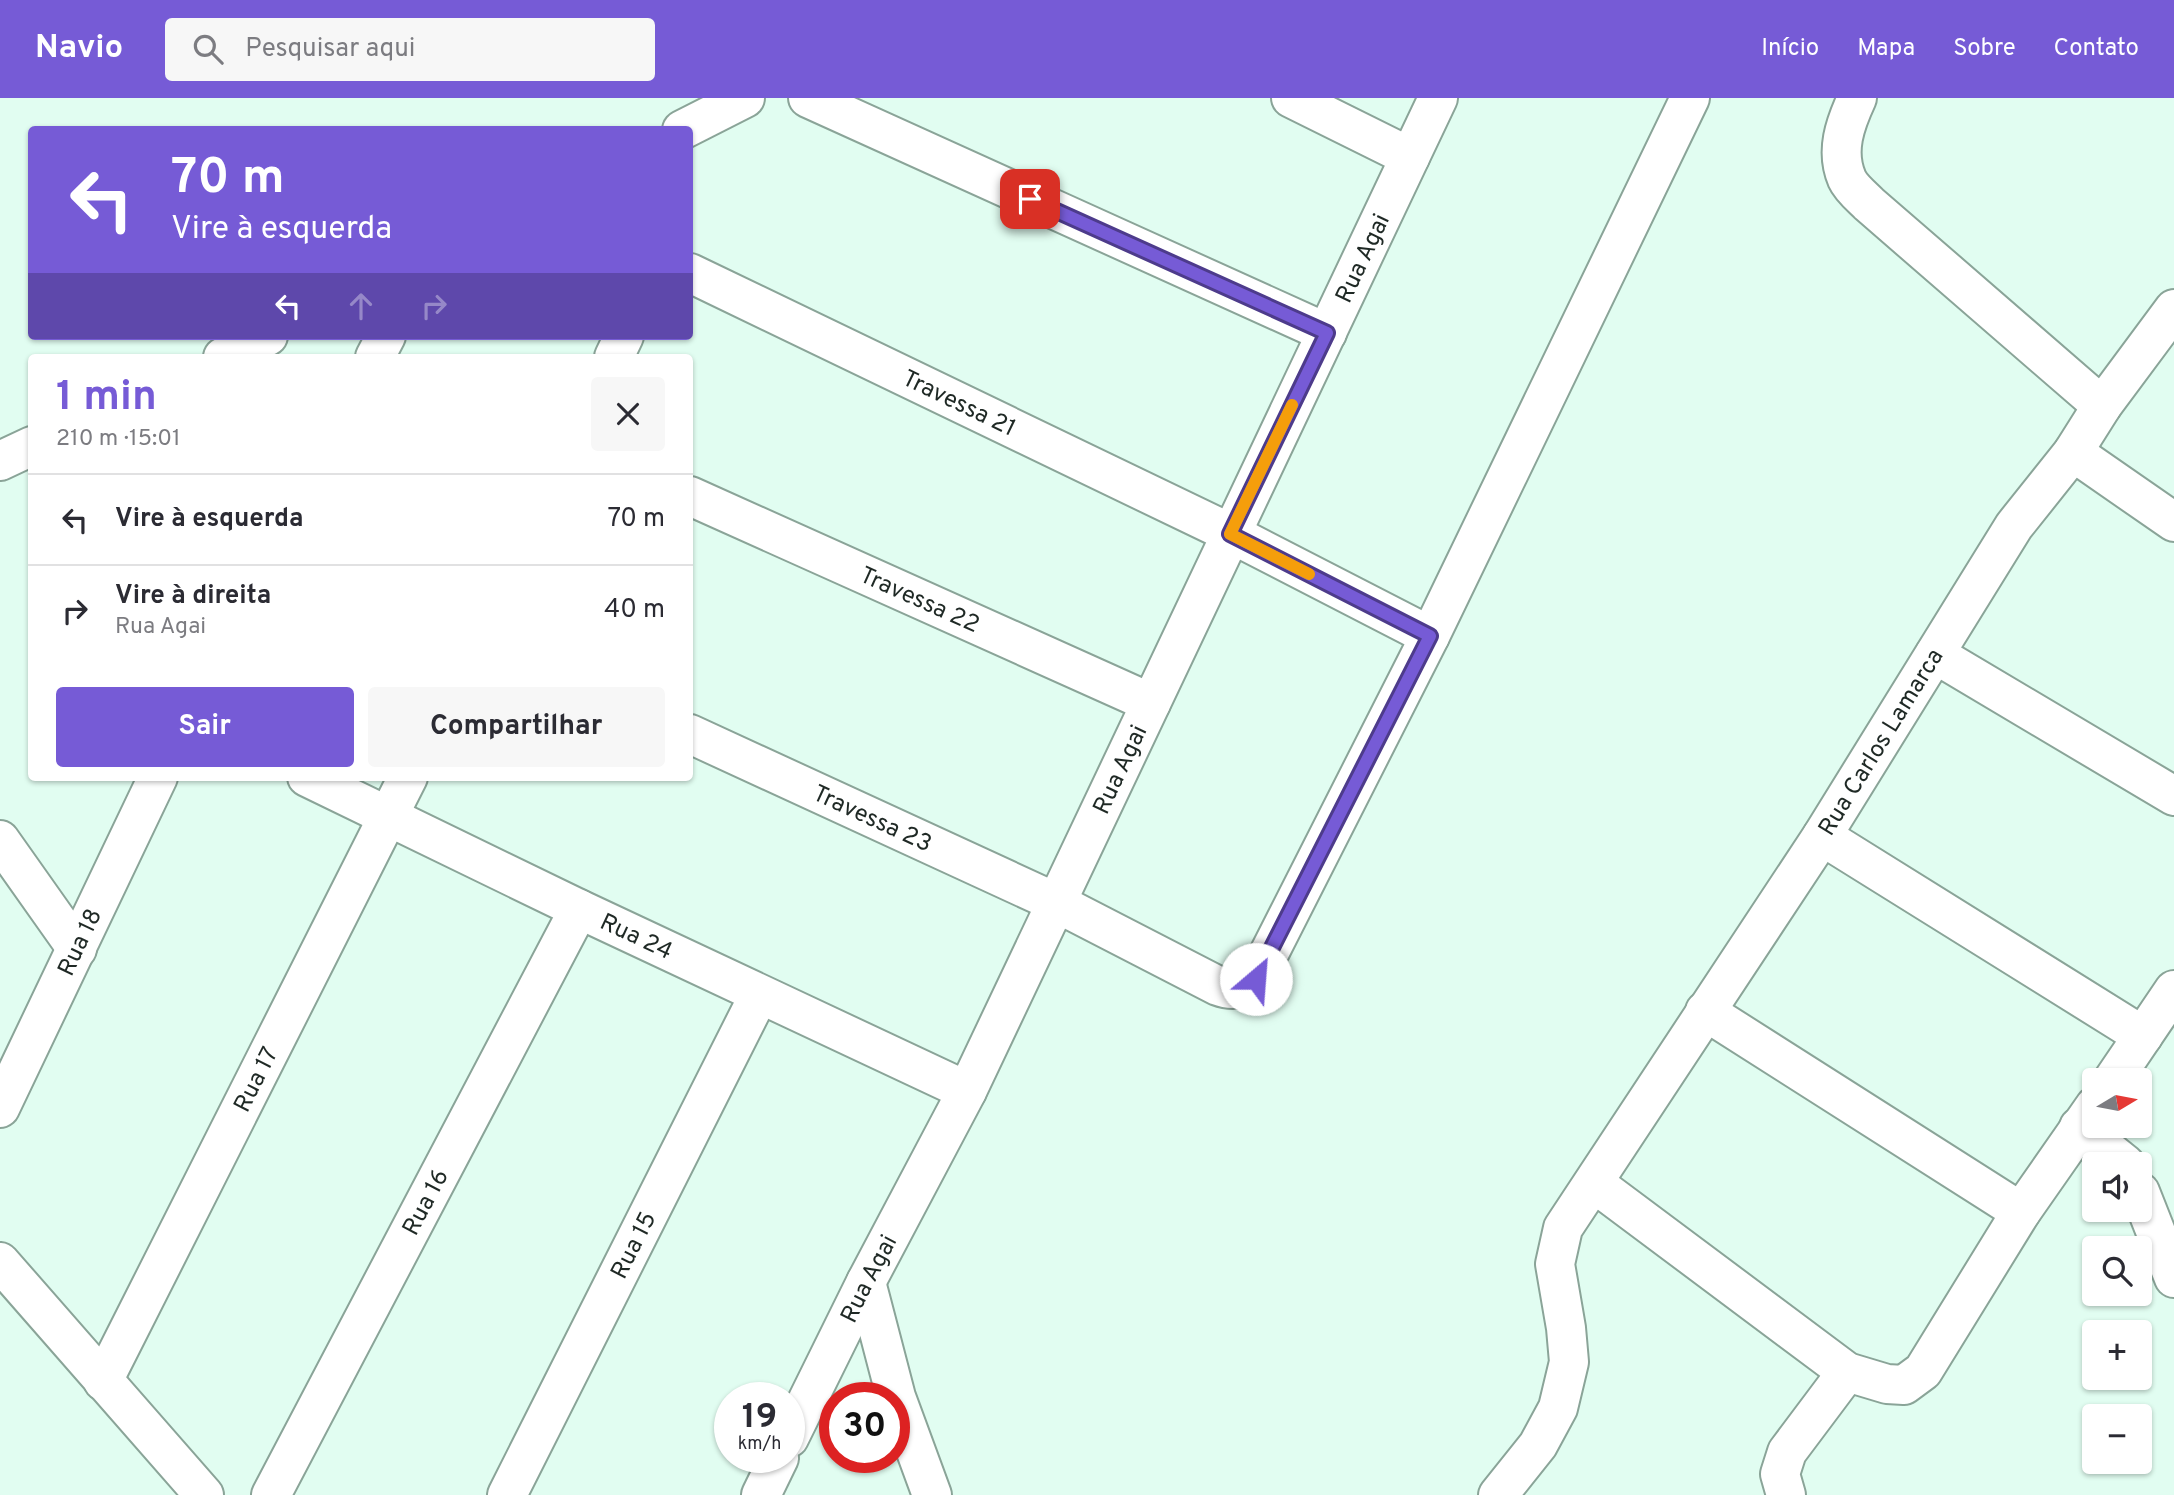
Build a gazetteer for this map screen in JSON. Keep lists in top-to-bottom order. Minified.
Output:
{"streets":{"street":["Rua Agai","Travessa 21","Travessa 22","Rua Carlos Lamarca","Travessa 23","Rua 24","Rua 18","Rua 17","Rua 16","Rua 15"]},"crossings":[["Rua Agai","Travessa 21"],["Rua Agai","Travessa 22"],["Rua Agai","Travessa 23"],["Rua Agai","Rua 24"],["Travessa 21","Travessa 23"],["Rua 24","Rua 17"],["Rua 24","Rua 16"],["Rua 24","Rua 15"]],"north":"right","page":{"header":"Navio","search":"Pesquisar aqui","nav":["Início","Mapa","Sobre","Contato"],"turn":["70 m","Vire à esquerda"],"heading":["1 min","210 m · 15:01"],"list":[{"name":"Vire à esquerda","value":"70 m"},{"name":"Vire à direita","note":"Rua Agai","value":"40 m"}],"buttons":["Sair","Compartilhar"],"map_buttons":["+","−"],"speed":"19 km/h","limit":"30"}}
